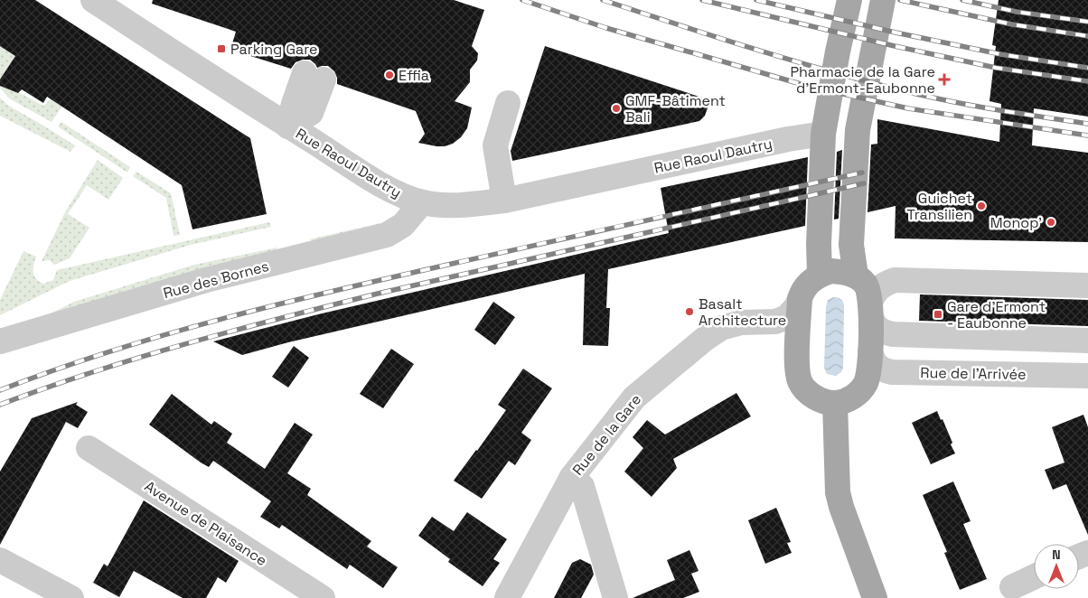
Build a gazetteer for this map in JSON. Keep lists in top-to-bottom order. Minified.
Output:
{"streets":{"street":["Rue Raoul Dautry","Rue des Bornes","Rue de l'Arrivée","Rue de la Gare","Avenue de Plaisance"]},"crossings":[["Rue Raoul Dautry","Rue des Bornes"],["Rue de l'Arrivée","Rue de la Gare"]],"places":{"transit":["Parking Gare","Gare d'Ermont - Eaubonne"],"other":["Effia","GMF-Bâtiment Bali","Guichet Transilien","Monop'","Basalt Architecture"],"health":["Pharmacie de la Gare d'Ermont-Eaubonne"]},"north":"top"}
